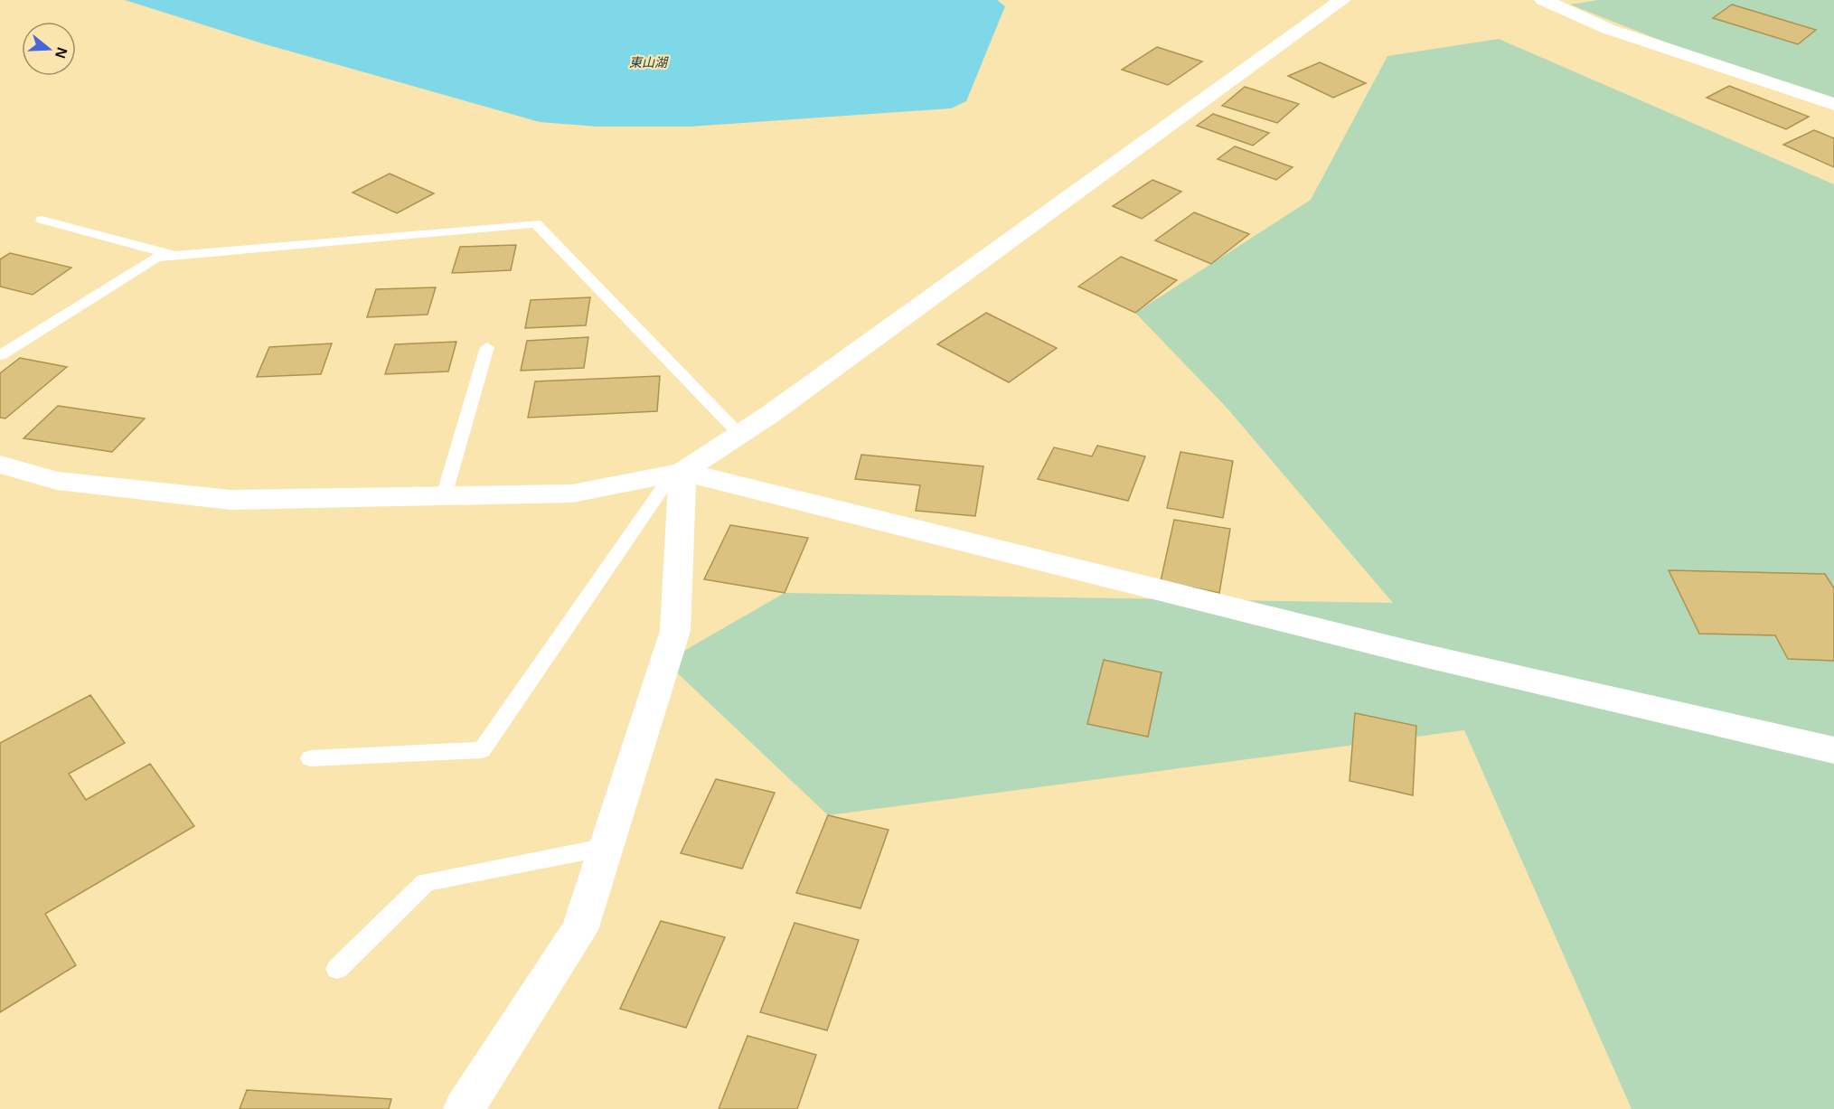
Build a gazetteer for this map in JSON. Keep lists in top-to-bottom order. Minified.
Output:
{"water":["東山湖"],"north":"right"}
